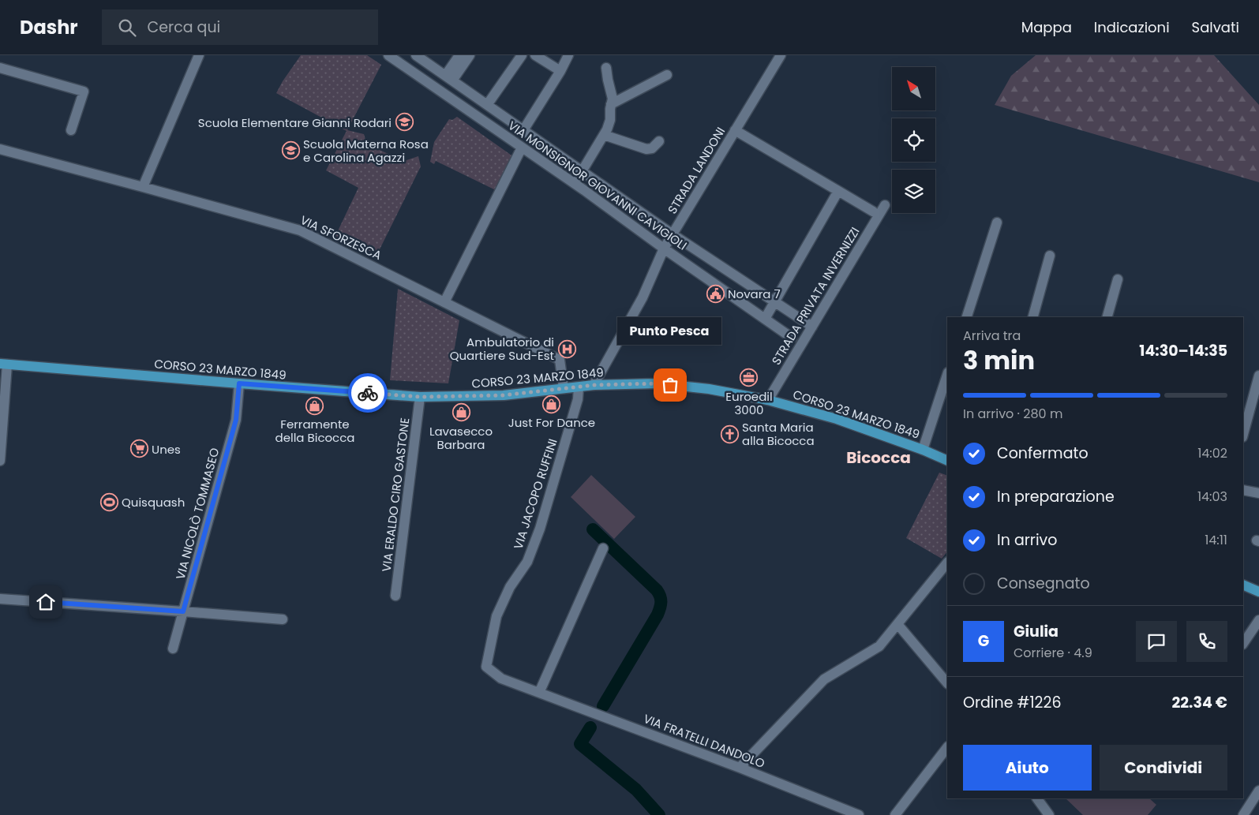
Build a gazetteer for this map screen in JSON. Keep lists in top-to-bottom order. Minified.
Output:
{"streets":{"main road":["CORSO 23 MARZO 1849"],"street":["STRADA LANDONI","VIA MONSIGNOR GIOVANNI CAVIGIOLI","VIA SFORZESCA","STRADA PRIVATA INVERNIZZI","VIA JACOPO RUFFINI","VIA ERALDO CIRO GASTONE","VIA NICOLÒ TOMMASEO","VIA FRATELLI DANDOLO"]},"crossings":[["STRADA LANDONI","VIA MONSIGNOR GIOVANNI CAVIGIOLI"],["STRADA LANDONI","CORSO 23 MARZO 1849"],["VIA MONSIGNOR GIOVANNI CAVIGIOLI","STRADA PRIVATA INVERNIZZI"],["VIA SFORZESCA","CORSO 23 MARZO 1849"],["STRADA PRIVATA INVERNIZZI","CORSO 23 MARZO 1849"],["CORSO 23 MARZO 1849","VIA JACOPO RUFFINI"],["CORSO 23 MARZO 1849","VIA ERALDO CIRO GASTONE"],["CORSO 23 MARZO 1849","VIA NICOLÒ TOMMASEO"],["VIA JACOPO RUFFINI","VIA FRATELLI DANDOLO"]],"districts":["Bicocca"],"places":{"school or university":["Scuola Elementare Gianni Rodari","Scuola Materna Rosa e Carolina Agazzi"],"public building":["Novara 7"],"hospital":["Ambulatorio di Quartiere Sud-Est"],"office":["Euroedil 3000"],"other":["Punto Pesca"],"shop":["Just For Dance","Ferramente della Bicocca","Lavasecco Barbara"],"church":["Santa Maria alla Bicocca"],"supermarket":["Unes"],"sports":["Quisquash"]},"north":"top left","page":{"header":"Dashr","search":"Cerca qui","nav":["Mappa","Indicazioni","Salvati"],"bubble":"Punto Pesca","heading":["3 min","Arriva tra","14:30–14:35"],"panel":["Giulia","Corriere · 4.9","Ordine #1226","22.34 €"],"bar":"In arrivo · 280 m","list":[["Confermato","14:02"],["In preparazione","14:03"],["In arrivo","14:11"],"Consegnato"],"round":"G","buttons":["Aiuto","Condividi"]}}
